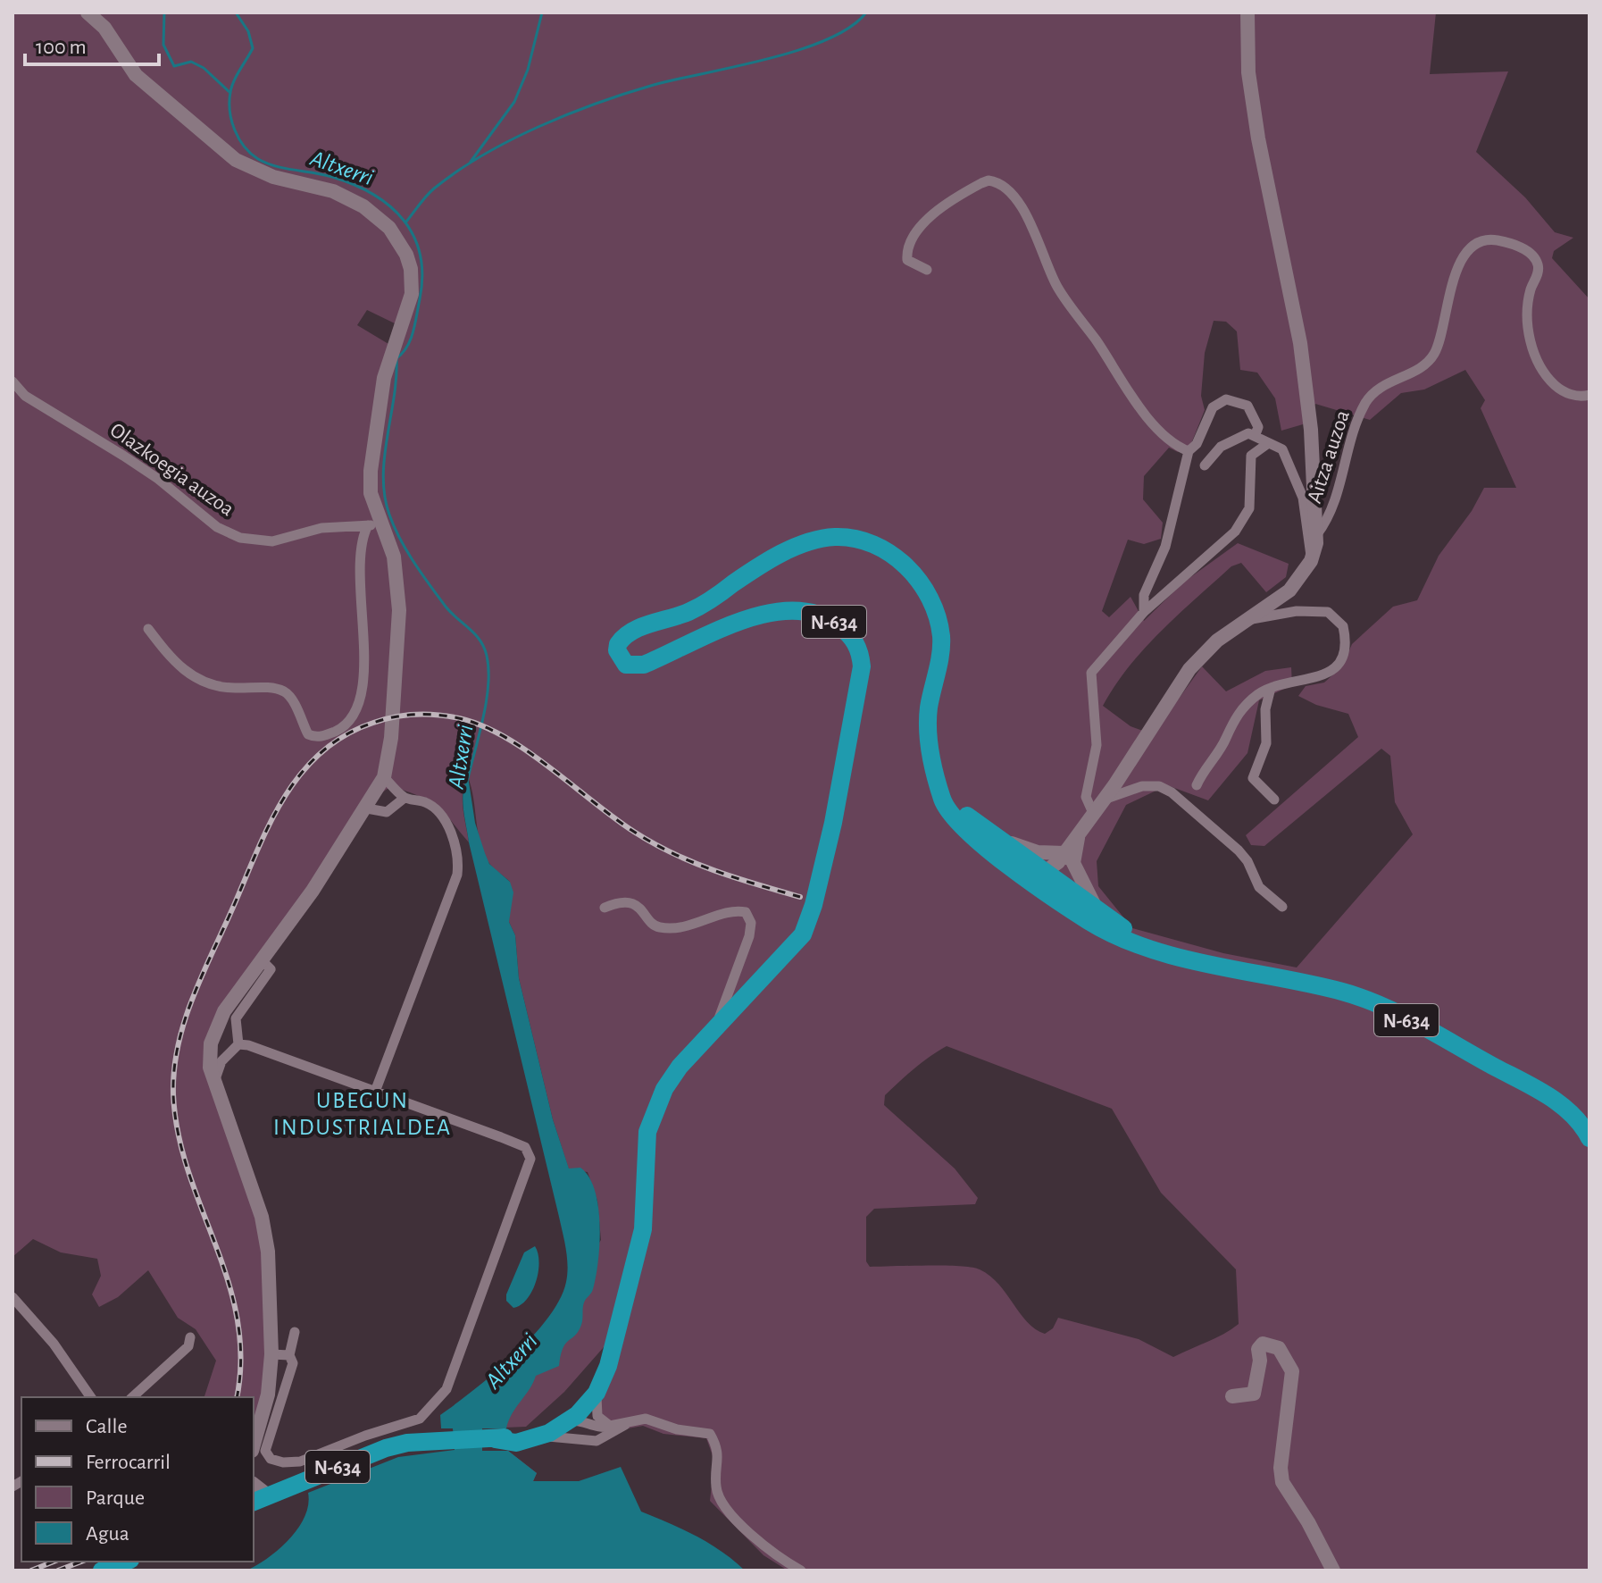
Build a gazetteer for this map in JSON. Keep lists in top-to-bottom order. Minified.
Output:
{"streets":{"highway":["N-634"],"street":["Aitza auzoa","Olazkoegia auzoa"]},"districts":["UBEGUN INDUSTRIALDEA"],"water":["Altxerri"],"legend":["Calle","Ferrocarril","Parque","Agua"],"scale_bar":"100 m"}
